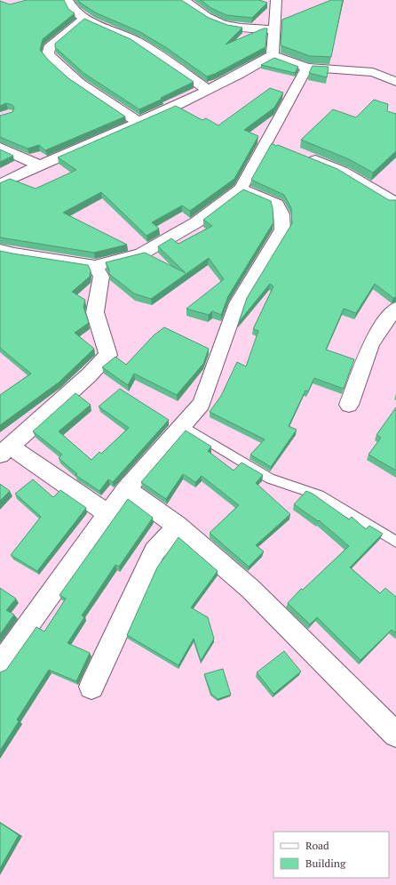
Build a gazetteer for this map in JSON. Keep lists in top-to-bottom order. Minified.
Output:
{"legend":["Road","Building"]}
